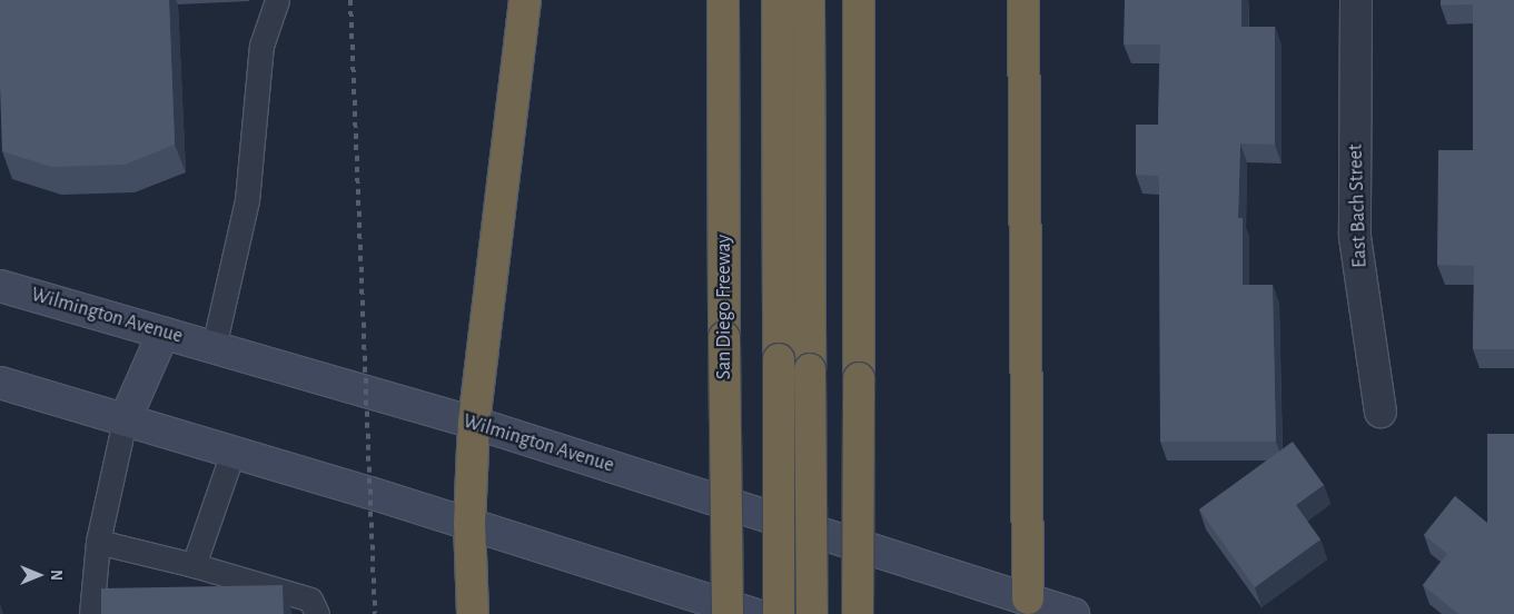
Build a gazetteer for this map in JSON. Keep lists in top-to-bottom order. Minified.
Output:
{"streets":{"highway":["San Diego Freeway"],"main road":["Wilmington Avenue"],"street":["East Bach Street"]},"north":"right"}
